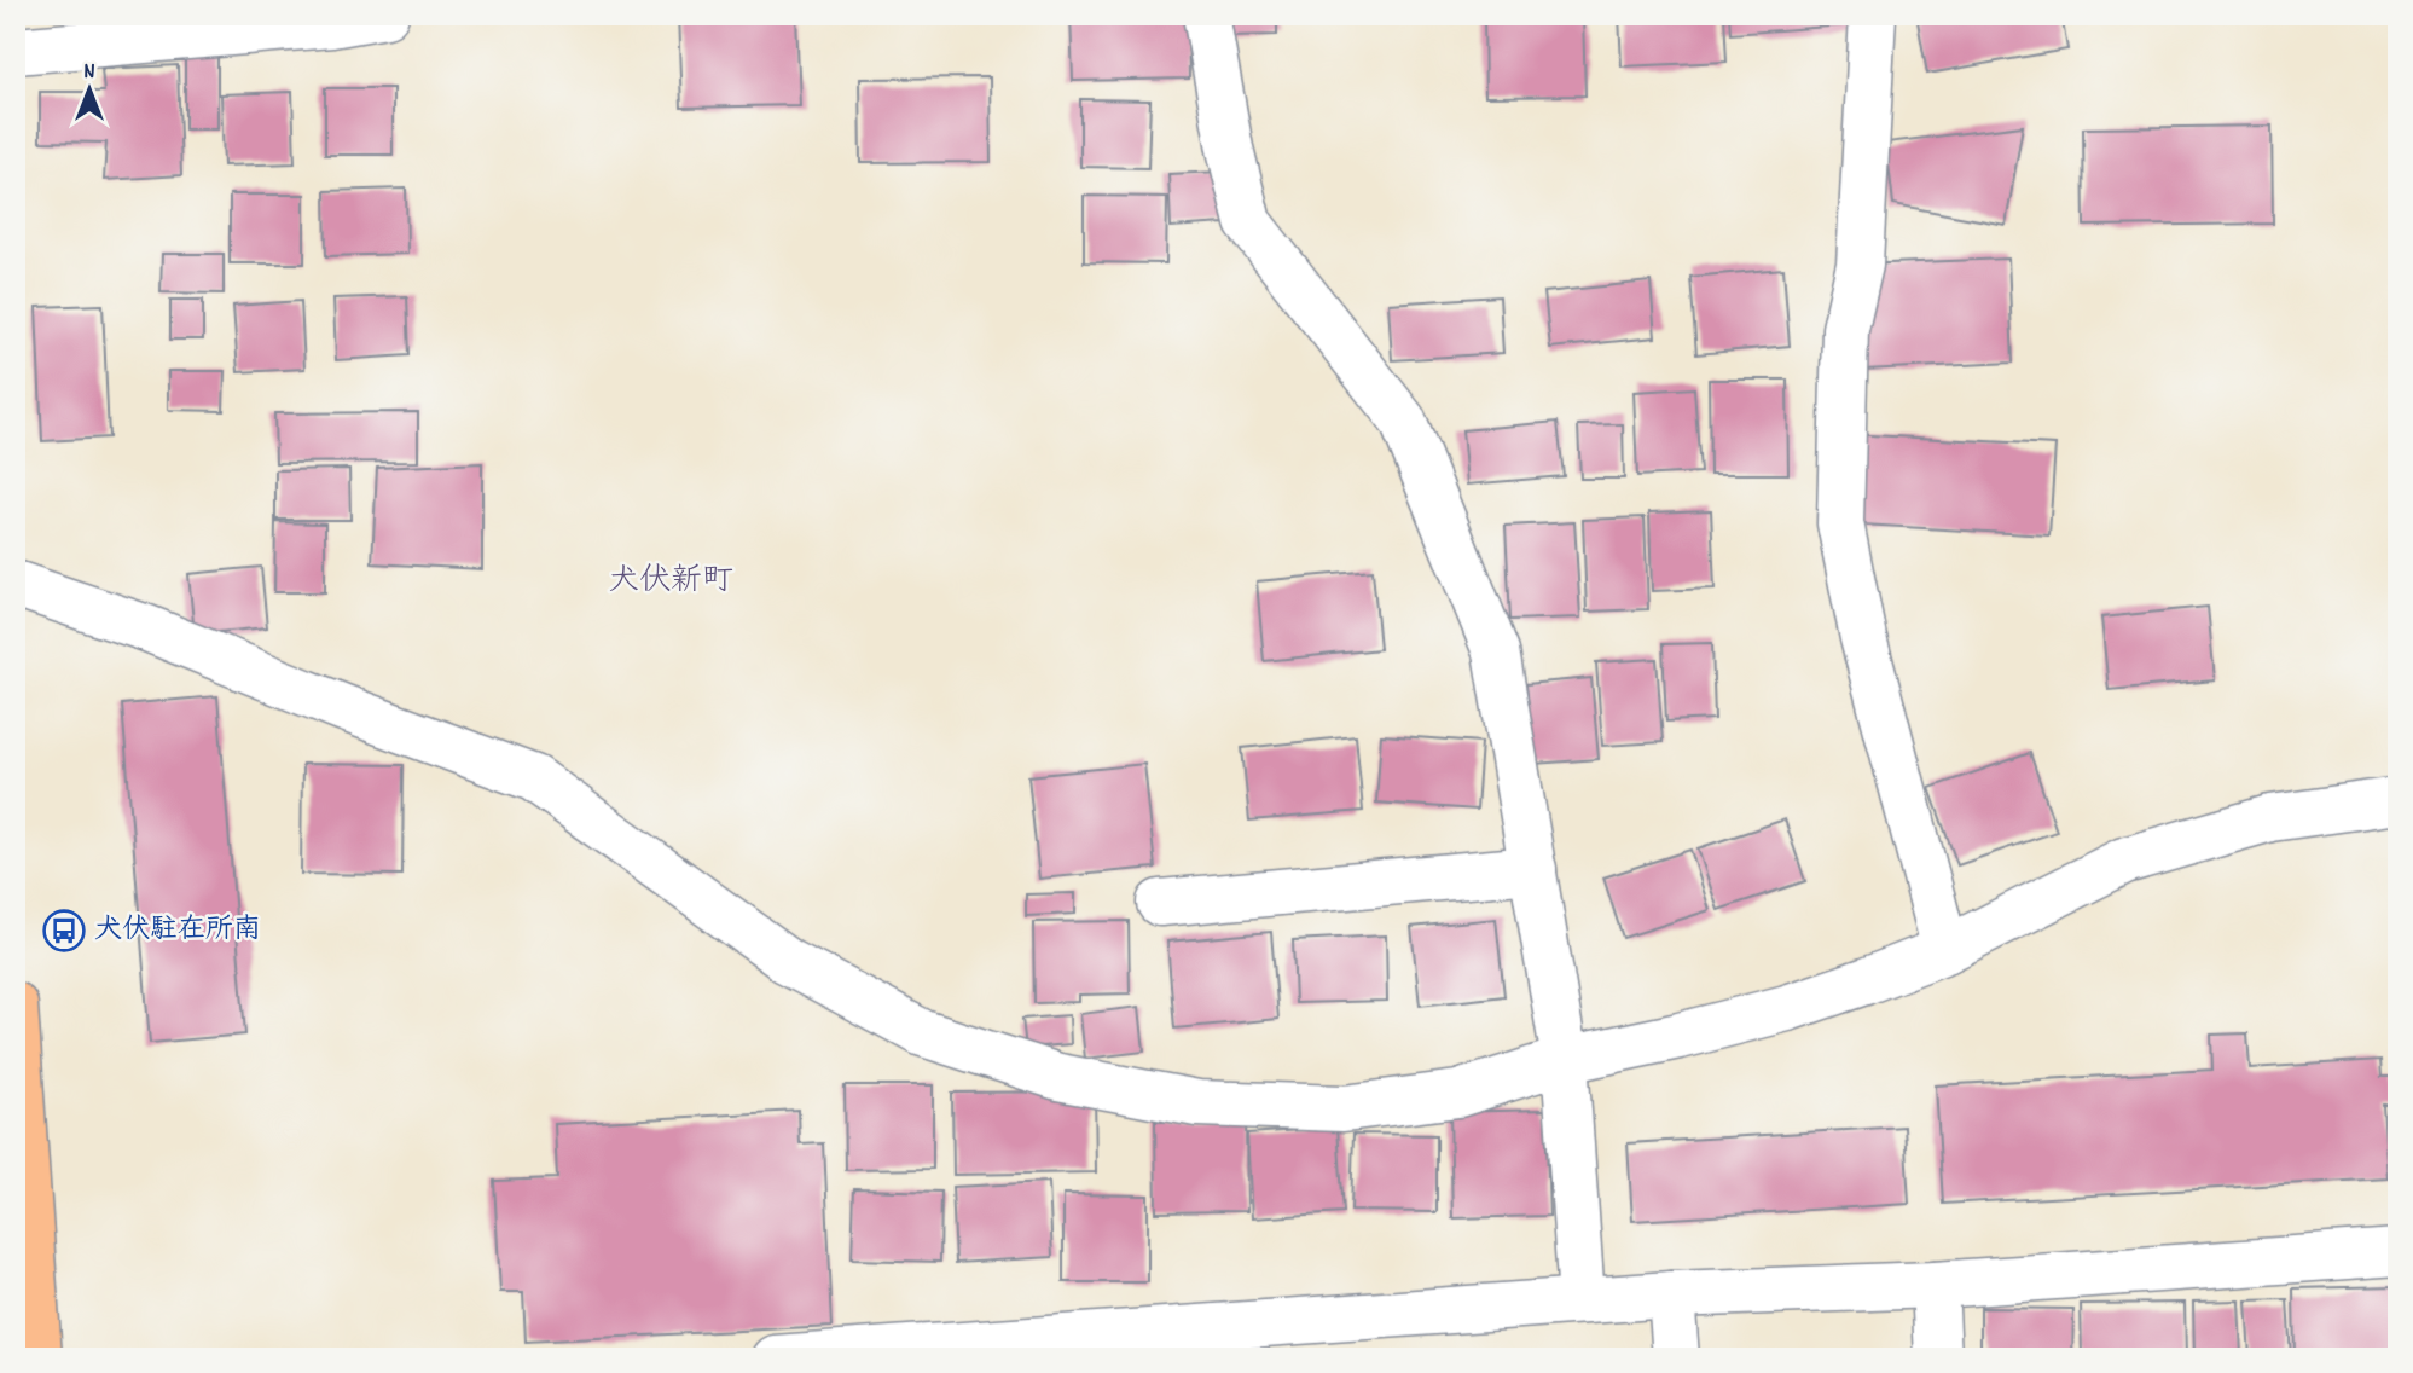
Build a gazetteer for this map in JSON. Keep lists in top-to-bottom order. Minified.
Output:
{"districts":["犬伏新町"],"places":{"bus stop":["犬伏駐在所南"]},"north":"top"}
